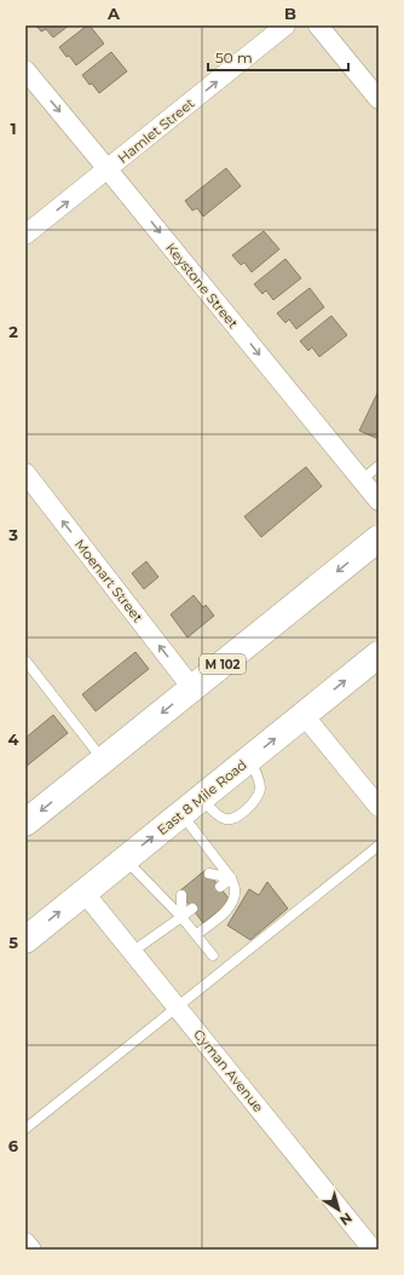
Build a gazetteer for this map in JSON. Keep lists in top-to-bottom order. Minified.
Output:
{"streets":{"highway":["M 102","East 8 Mile Road"],"street":["Hamlet Street","Keystone Street","Moenart Street","Cyman Avenue"]},"crossings":[["Hamlet Street","Keystone Street"],["Moenart Street","M 102"],["East 8 Mile Road","Cyman Avenue"]],"one_way":["Hamlet Street","Keystone Street","Moenart Street"],"scale_bar":"50 m","north":"bottom right","grid":{"columns":["A","B"],"rows":["1","2","3","4","5","6"]}}
